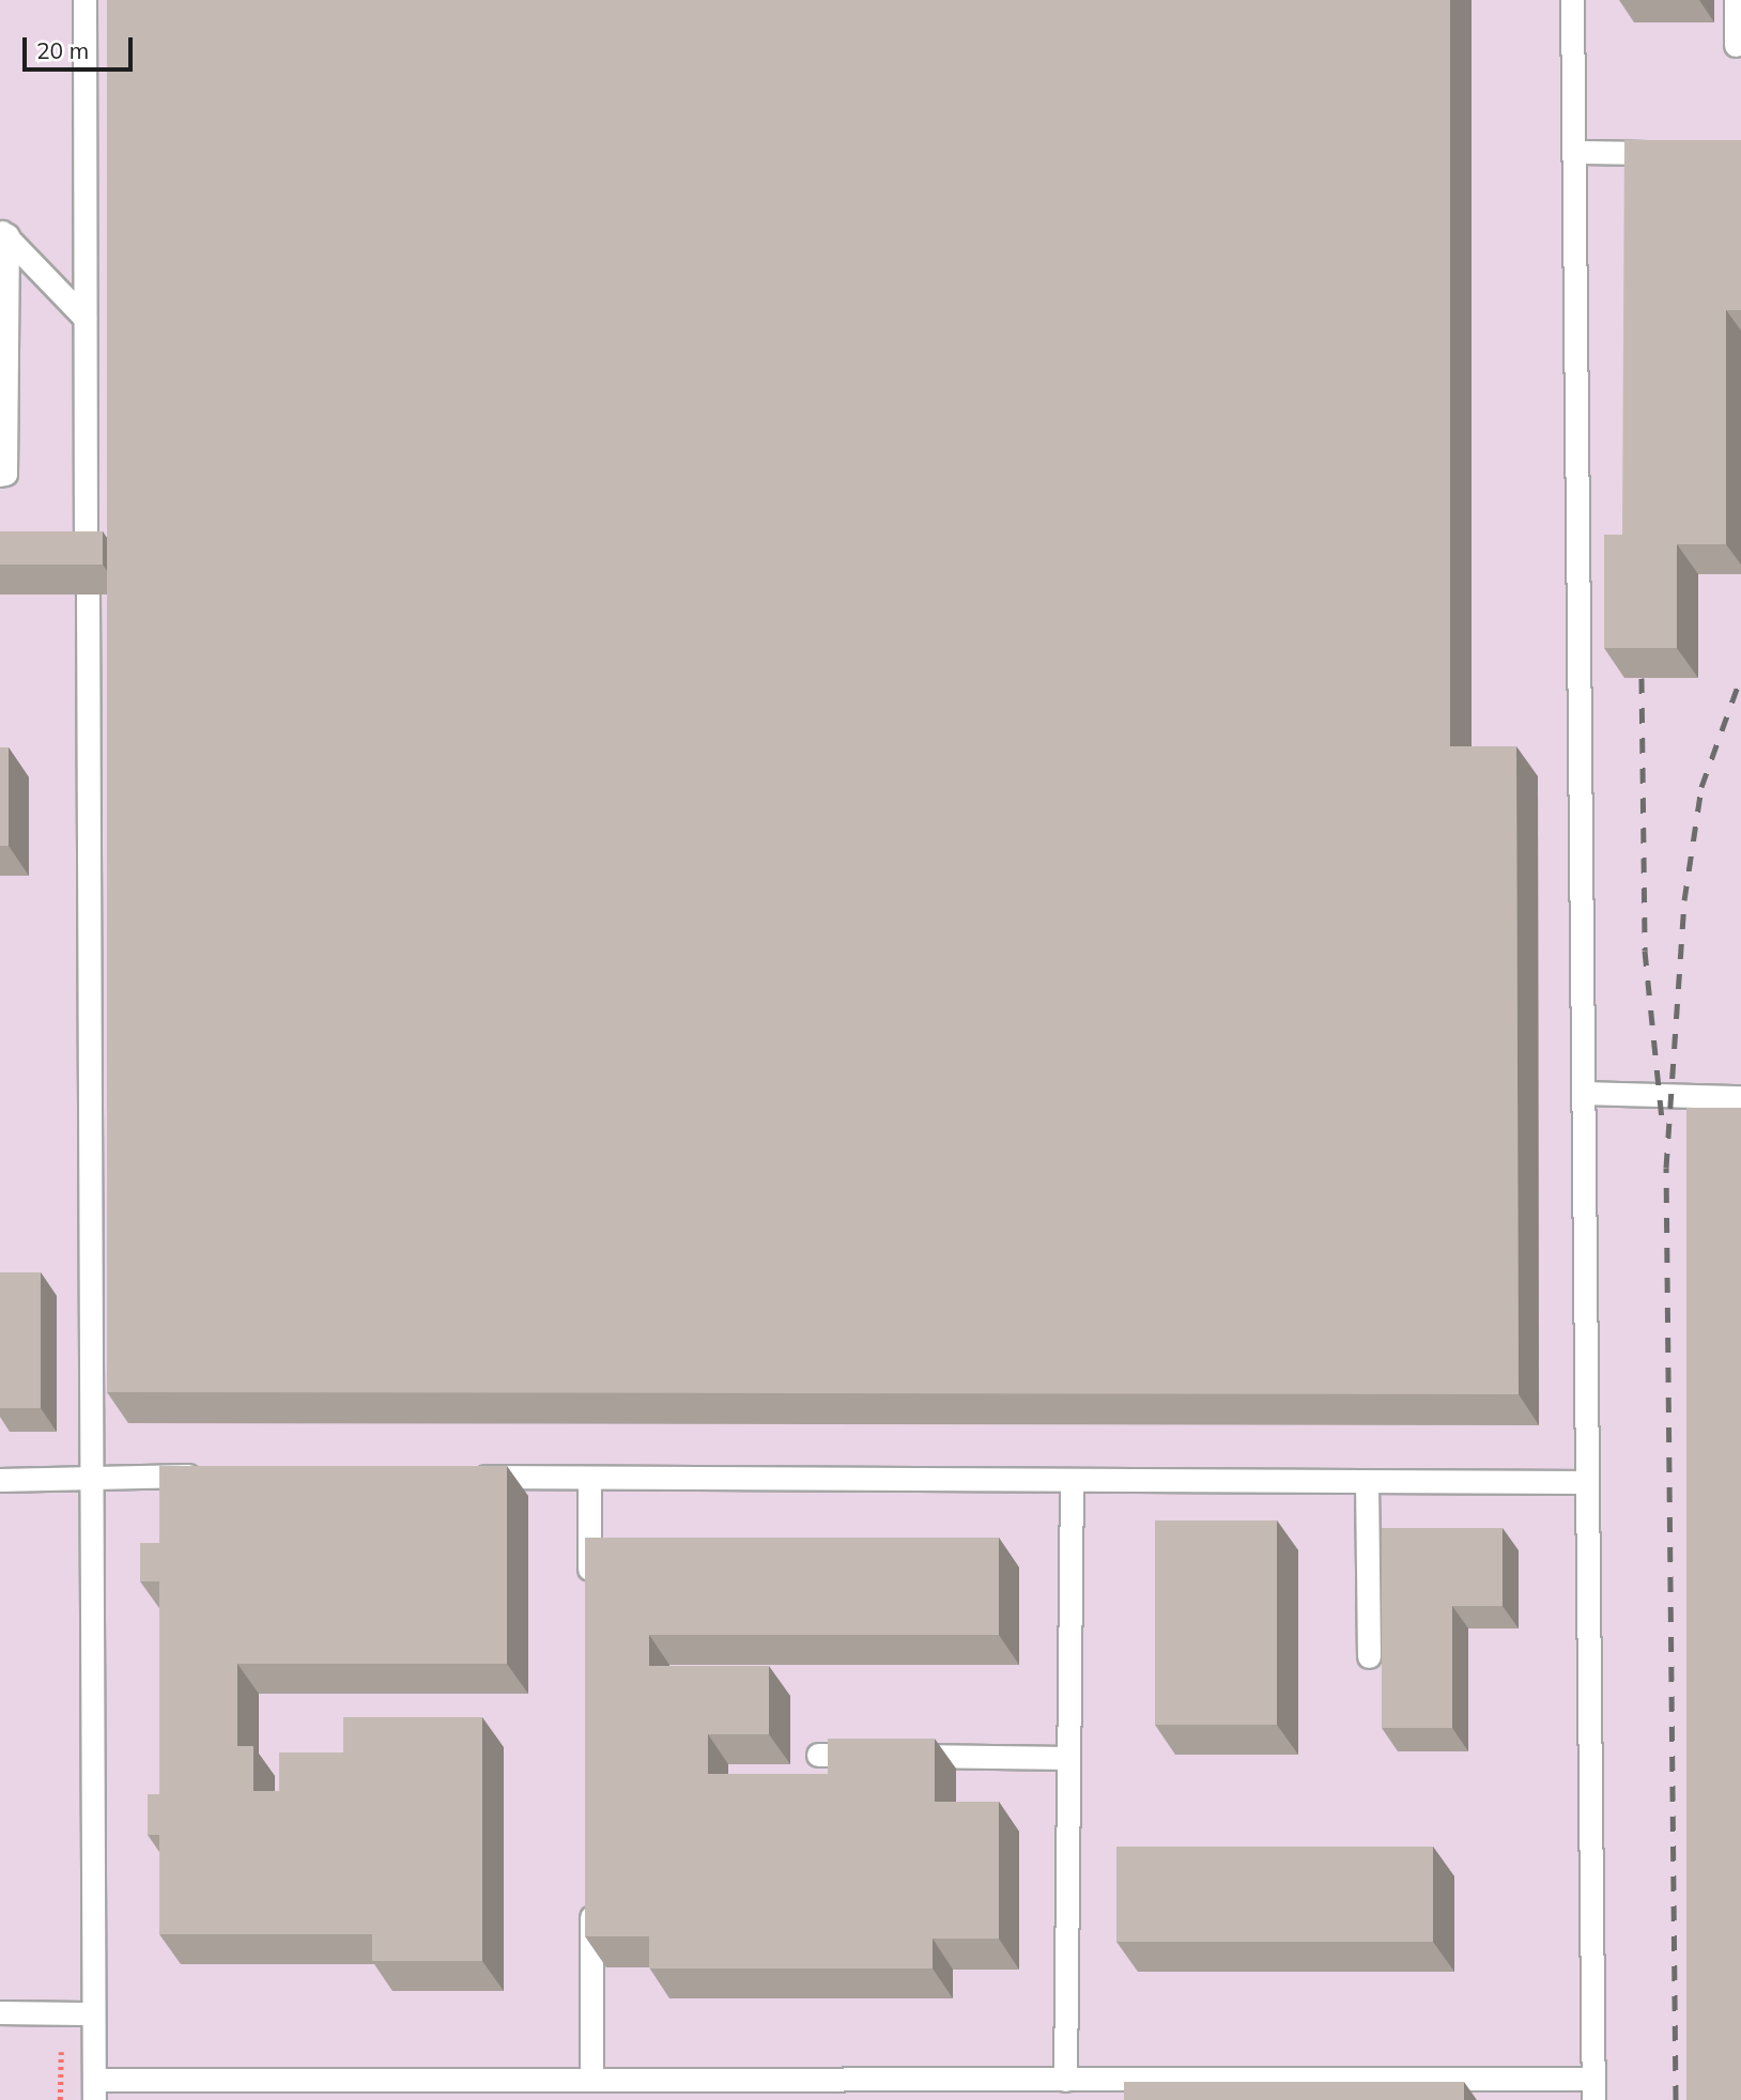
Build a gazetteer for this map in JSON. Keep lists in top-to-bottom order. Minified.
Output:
{"scale_bar":"20 m"}
